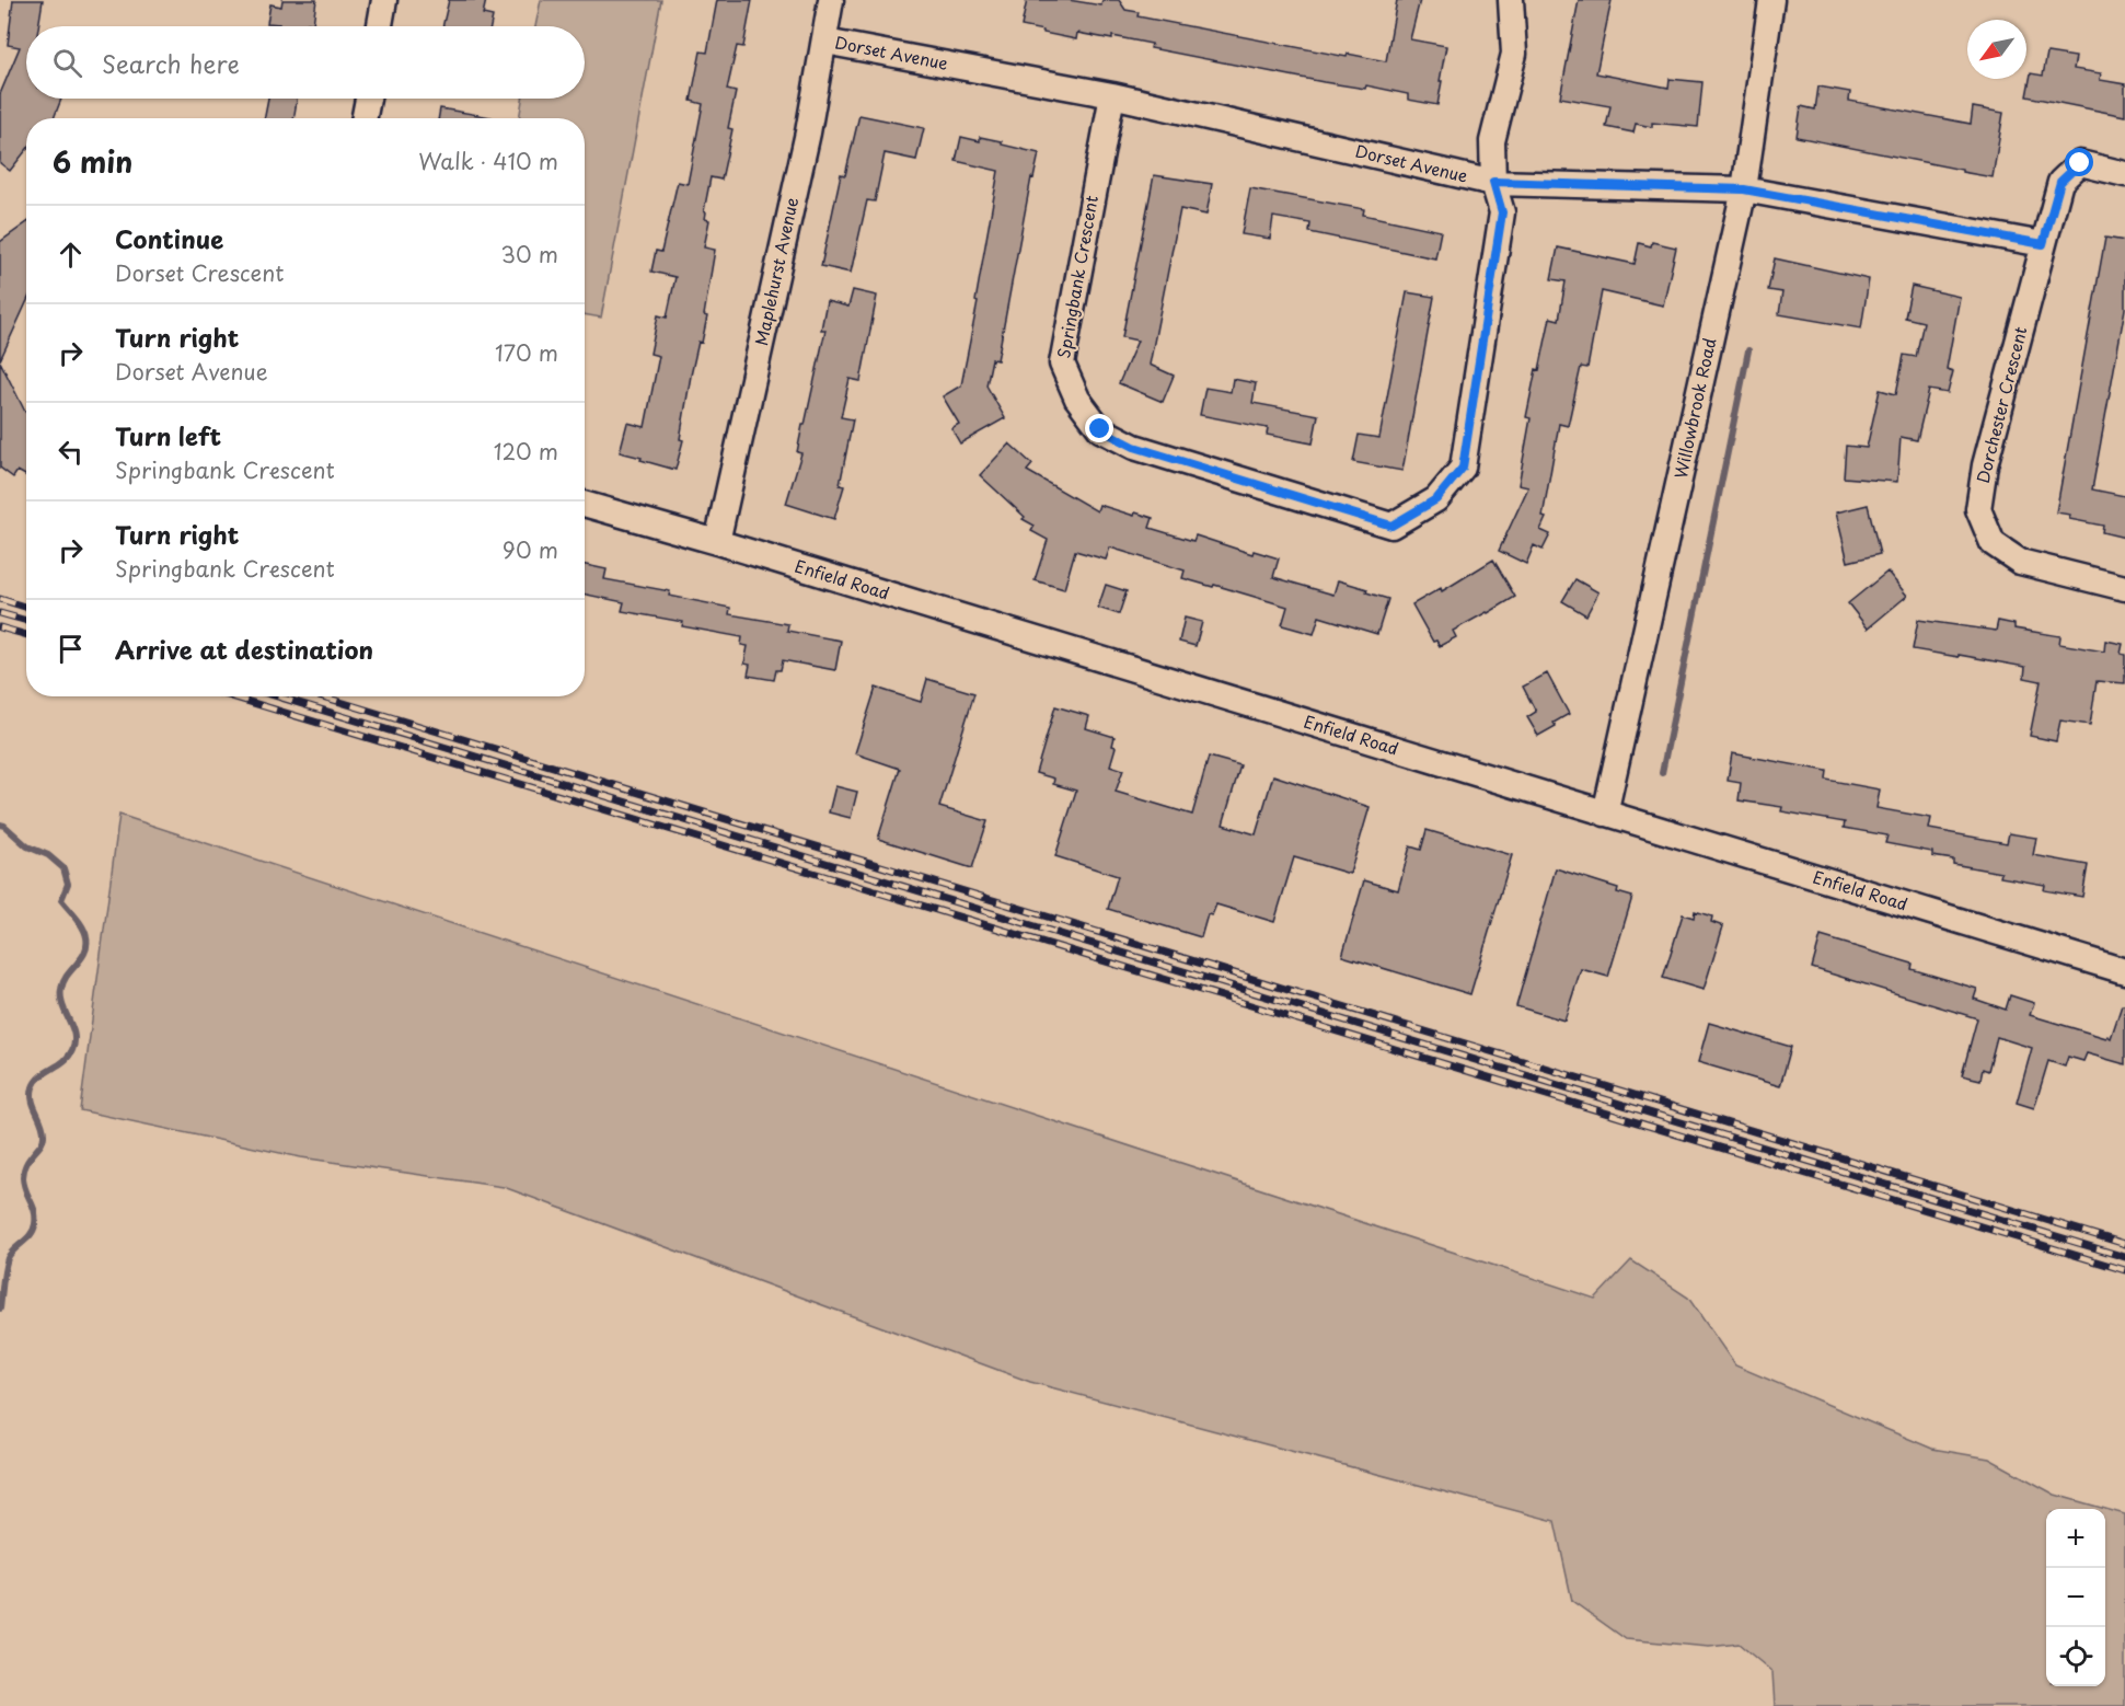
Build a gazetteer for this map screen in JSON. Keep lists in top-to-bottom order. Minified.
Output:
{"streets":{"street":["Dorset Avenue","Maplehurst Avenue","Springbank Crescent","Dorchester Crescent","Willowbrook Road","Enfield Road"]},"crossings":[["Dorset Avenue","Maplehurst Avenue"],["Dorset Avenue","Springbank Crescent"],["Dorset Avenue","Dorchester Crescent"],["Dorset Avenue","Willowbrook Road"],["Maplehurst Avenue","Enfield Road"],["Willowbrook Road","Enfield Road"]],"north":"bottom left","page":{"search":"Search here","heading":["6 min","Walk · 410 m"],"list":[["Continue","Dorset Crescent","30 m"],["Turn right","Dorset Avenue","170 m"],["Turn left","Springbank Crescent","120 m"],["Turn right","Springbank Crescent","90 m"],"Arrive at destination"],"map_buttons":["+","−"]}}
